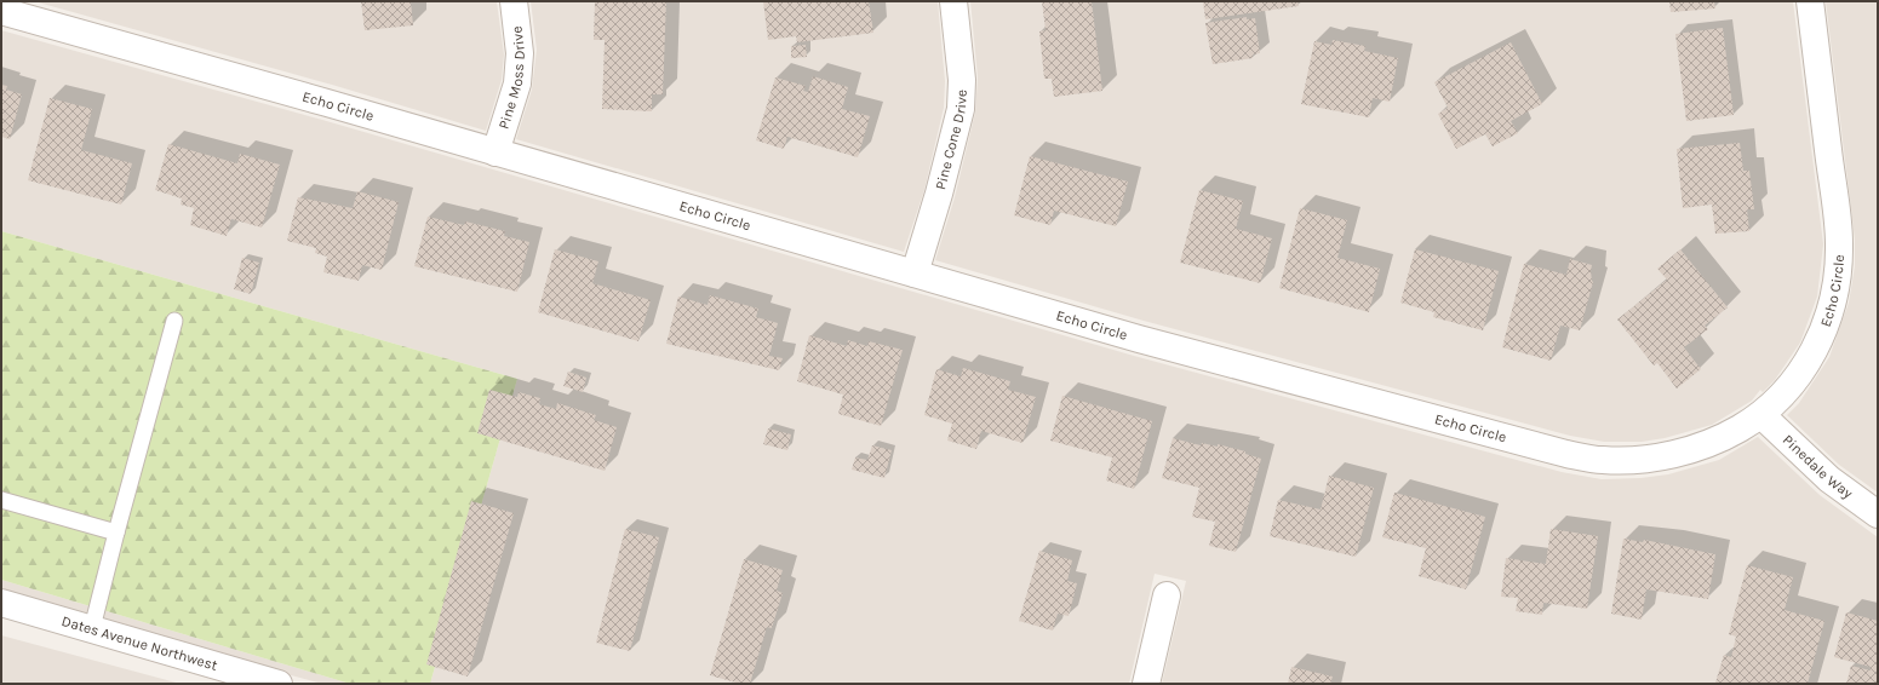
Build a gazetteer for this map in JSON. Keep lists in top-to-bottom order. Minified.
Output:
{"streets":{"street":["Pine Moss Drive","Echo Circle","Pine Cone Drive","Pinedale Way","Dates Avenue Northwest"]},"crossings":[["Pine Moss Drive","Echo Circle"],["Echo Circle","Pine Cone Drive"],["Echo Circle","Pinedale Way"]]}
